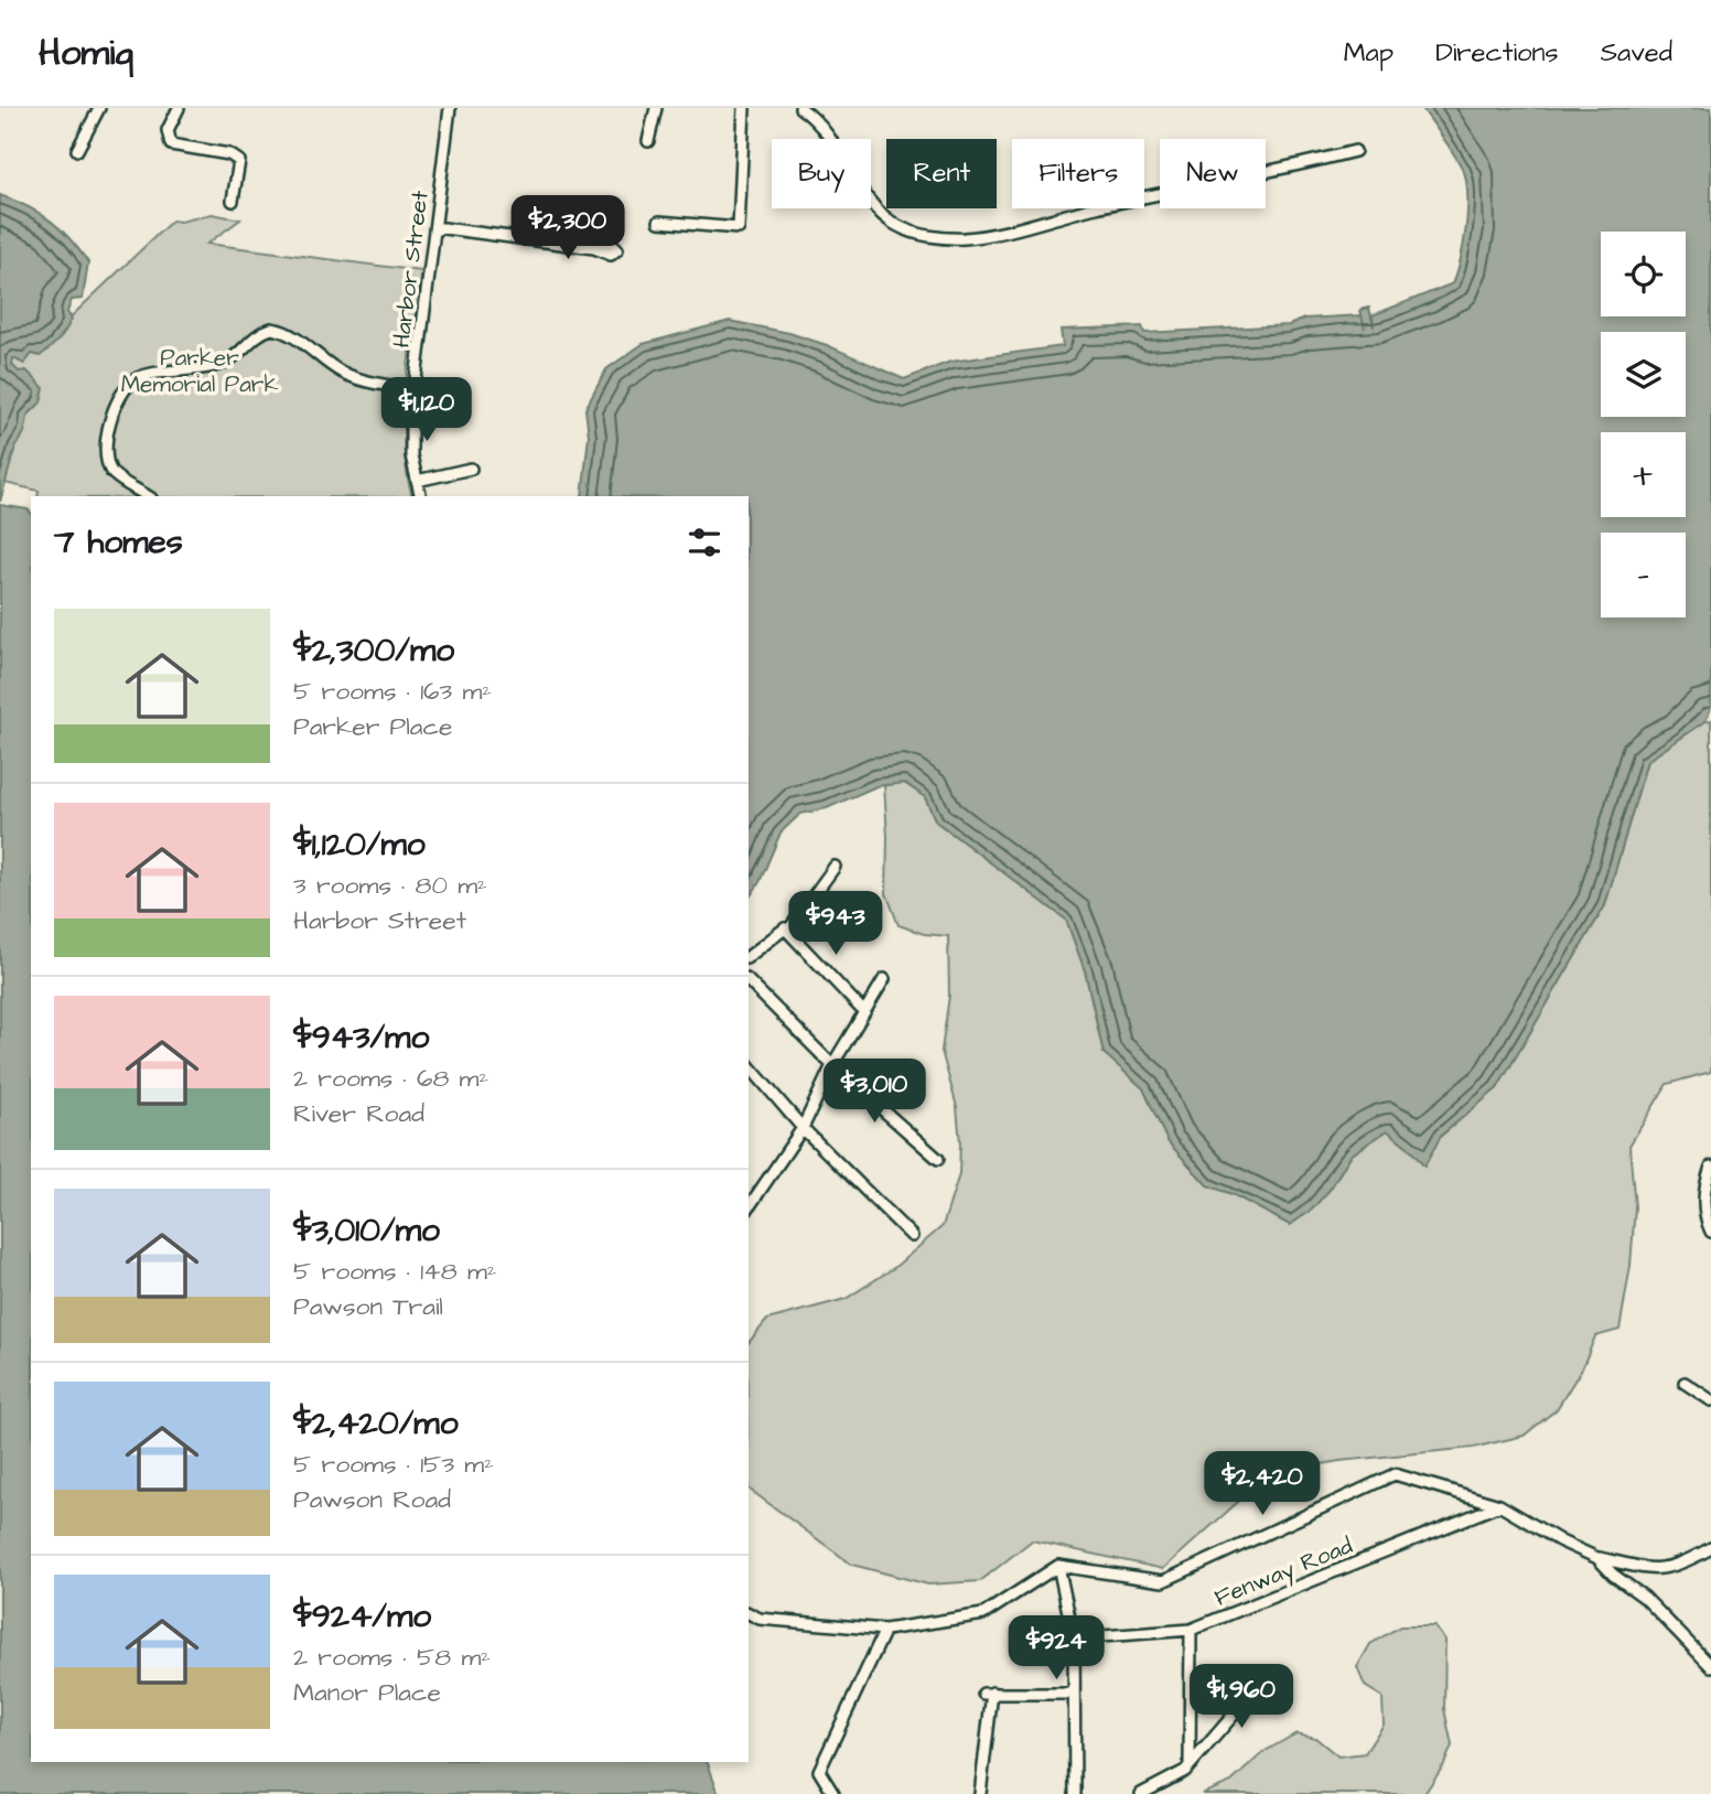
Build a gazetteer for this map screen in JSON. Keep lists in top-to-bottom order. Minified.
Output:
{"streets":{"street":["Harbor Street","Fenway Road"]},"parks":["Parker Memorial Park"],"page":{"header":"Homiq","nav":["Map","Directions","Saved"],"chip":["Buy","Rent","Filters","New"],"price":["$2,300","$1,120","$943","$3,010","$2,420","$924","$1,960"],"map_buttons":["+","−"],"heading":"7 homes","list":[{"name":"$2,300/mo","note":"5 rooms · 163 m² · Parker Place"},{"name":"$1,120/mo","note":"3 rooms · 80 m² · Harbor Street"},{"name":"$943/mo","note":"2 rooms · 68 m² · River Road"},{"name":"$3,010/mo","note":"5 rooms · 148 m² · Pawson Trail"},{"name":"$2,420/mo","note":"5 rooms · 153 m² · Pawson Road"},{"name":"$924/mo","note":"2 rooms · 58 m² · Manor Place"}]}}
